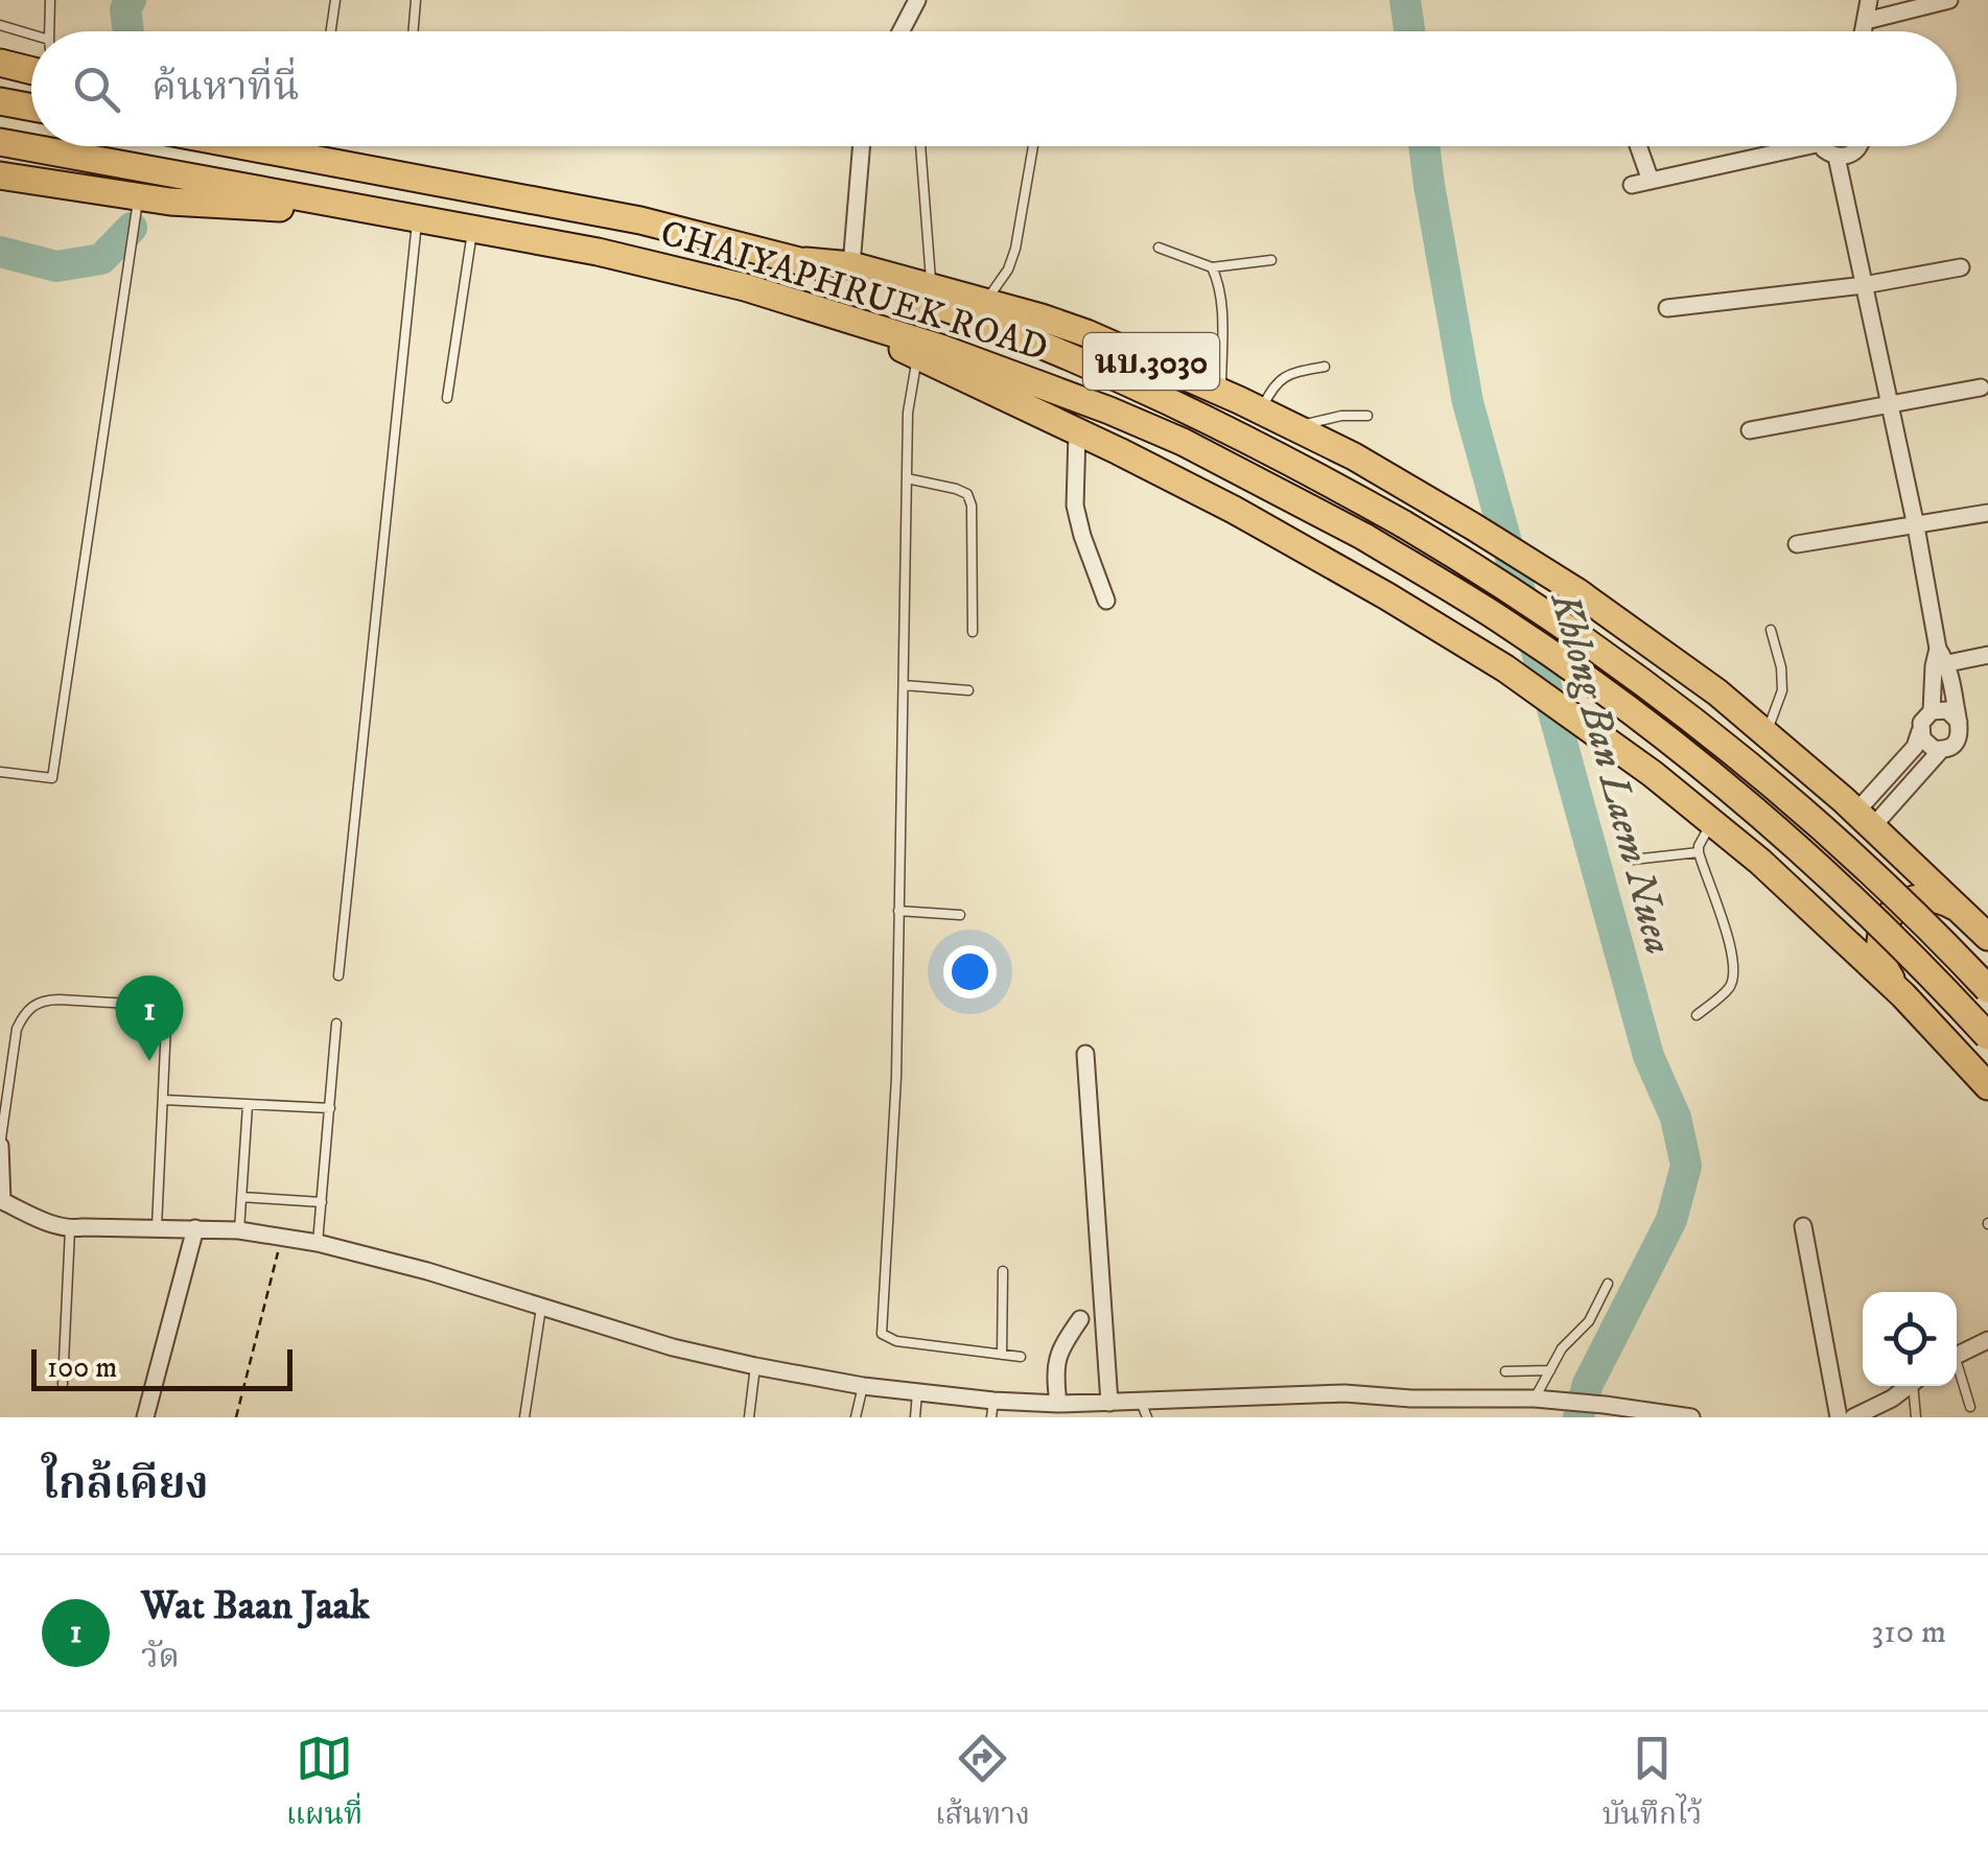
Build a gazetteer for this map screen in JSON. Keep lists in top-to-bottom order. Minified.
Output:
{"streets":{"main road":["CHAIYAPHRUEK ROAD","นบ.3030"]},"water":["Khlong Ban Laem Nuea"],"scale_bar":"100 m","page":{"search":"ค้นหาที่นี่","pins":"1","scale":"100 m","heading":"ใกล้เคียง","list":[{"mark":"1","name":"Wat Baan Jaak","note":"วัด","value":"310 m"}],"nav":["แผนที่","เส้นทาง","บันทึกไว้"]}}
